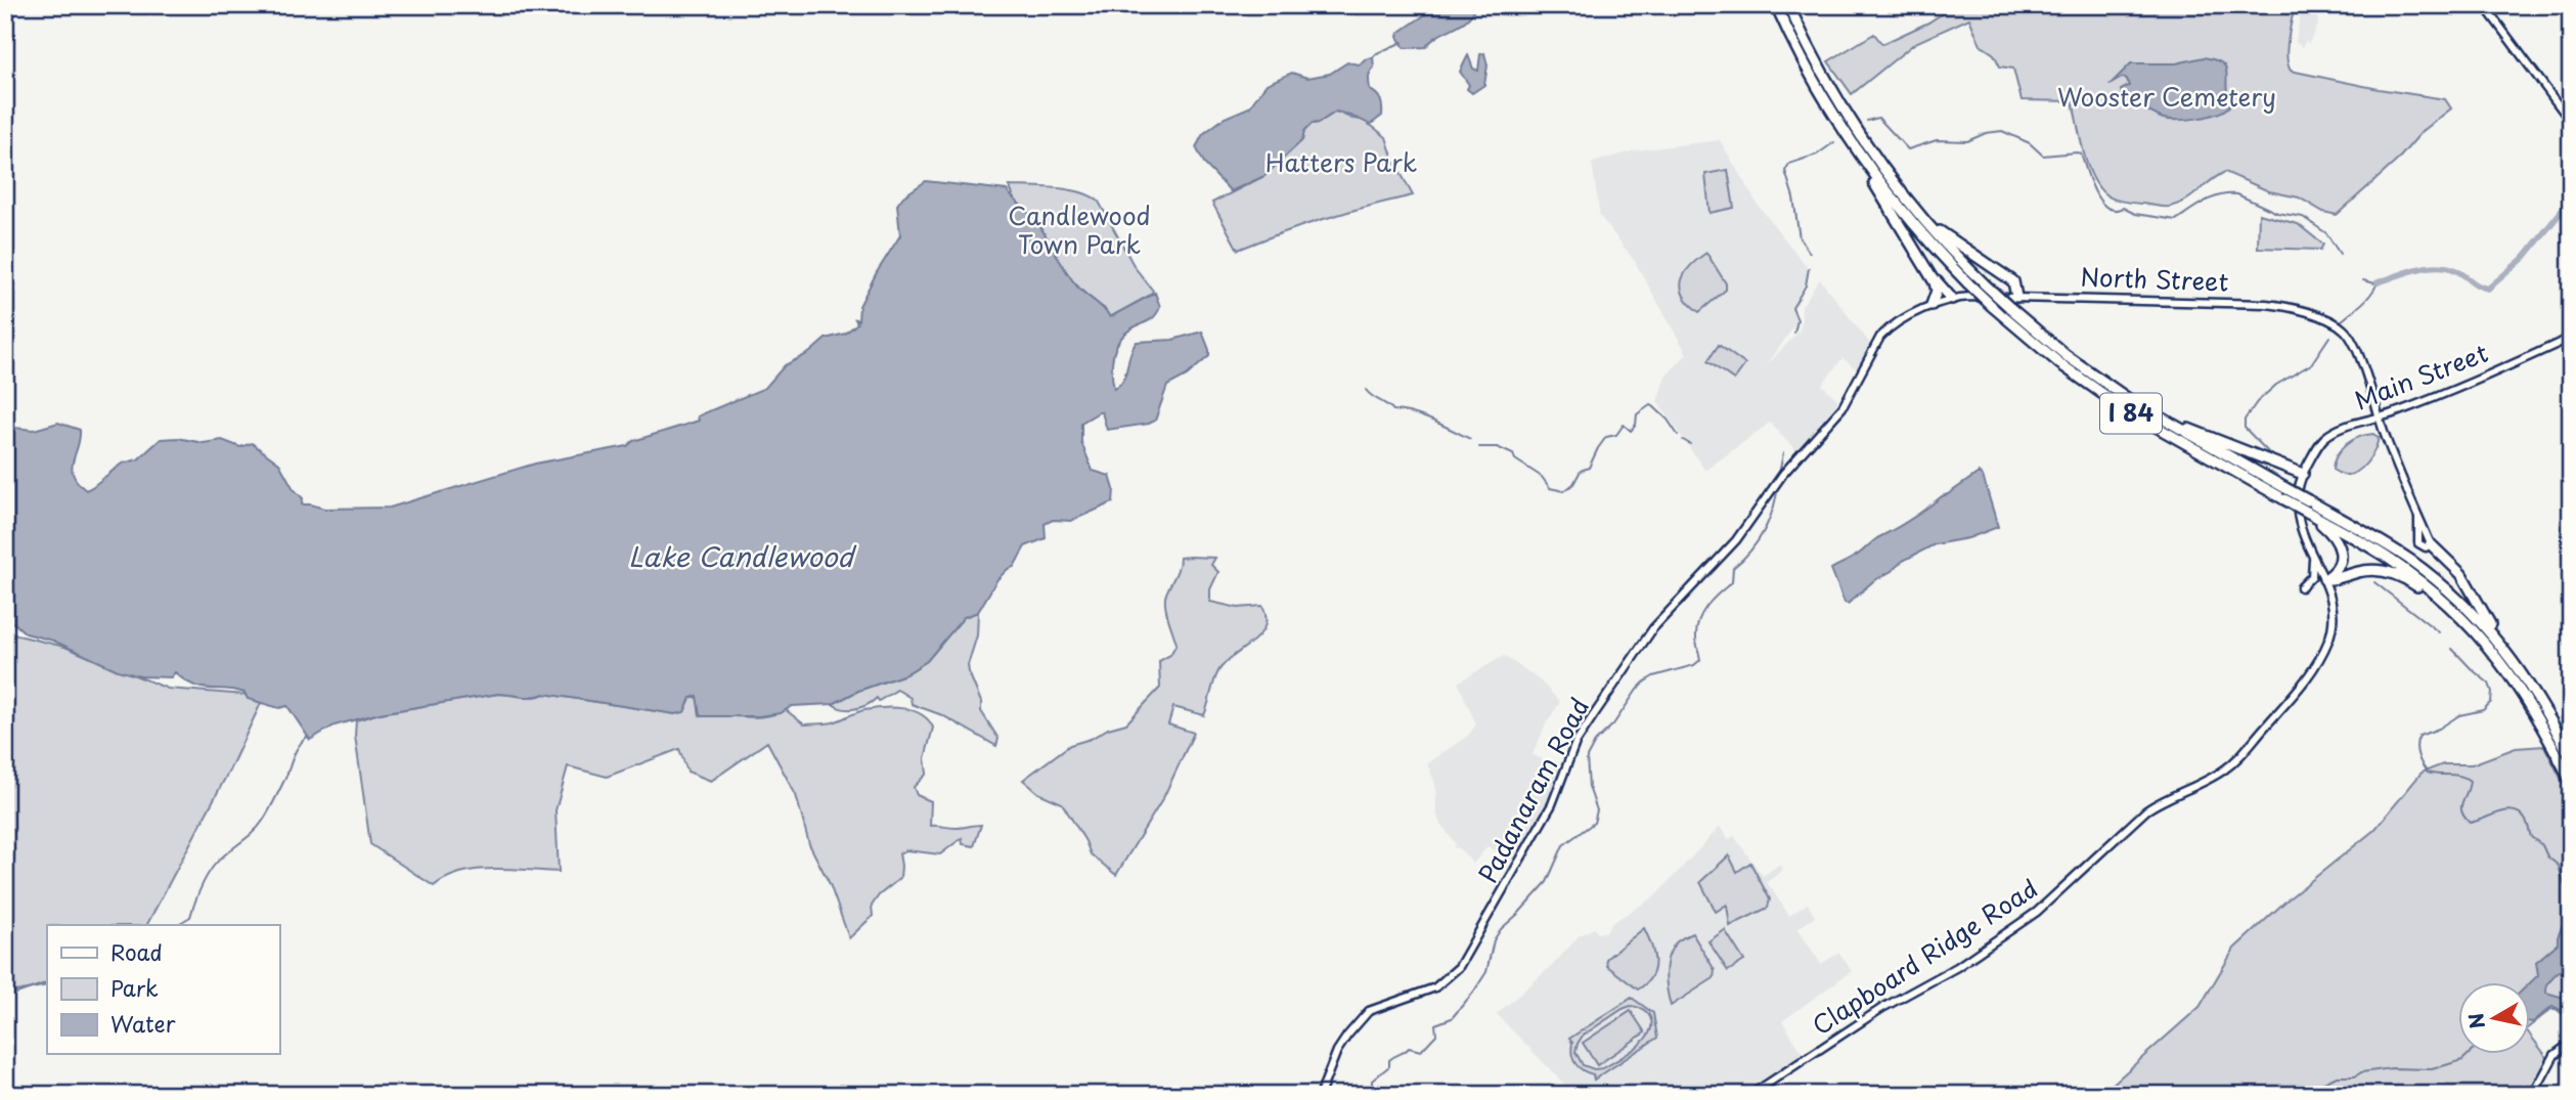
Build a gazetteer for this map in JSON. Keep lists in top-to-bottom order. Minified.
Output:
{"streets":{"highway":["I 84"],"main road":["North Street","Main Street","Padanaram Road","Clapboard Ridge Road"]},"crossings":[["North Street","Main Street"],["North Street","Padanaram Road"]],"water":["Lake Candlewood"],"parks":["Wooster Cemetery","Hatters Park","Candlewood Town Park"],"legend":["Road","Park","Water"],"north":"left"}
